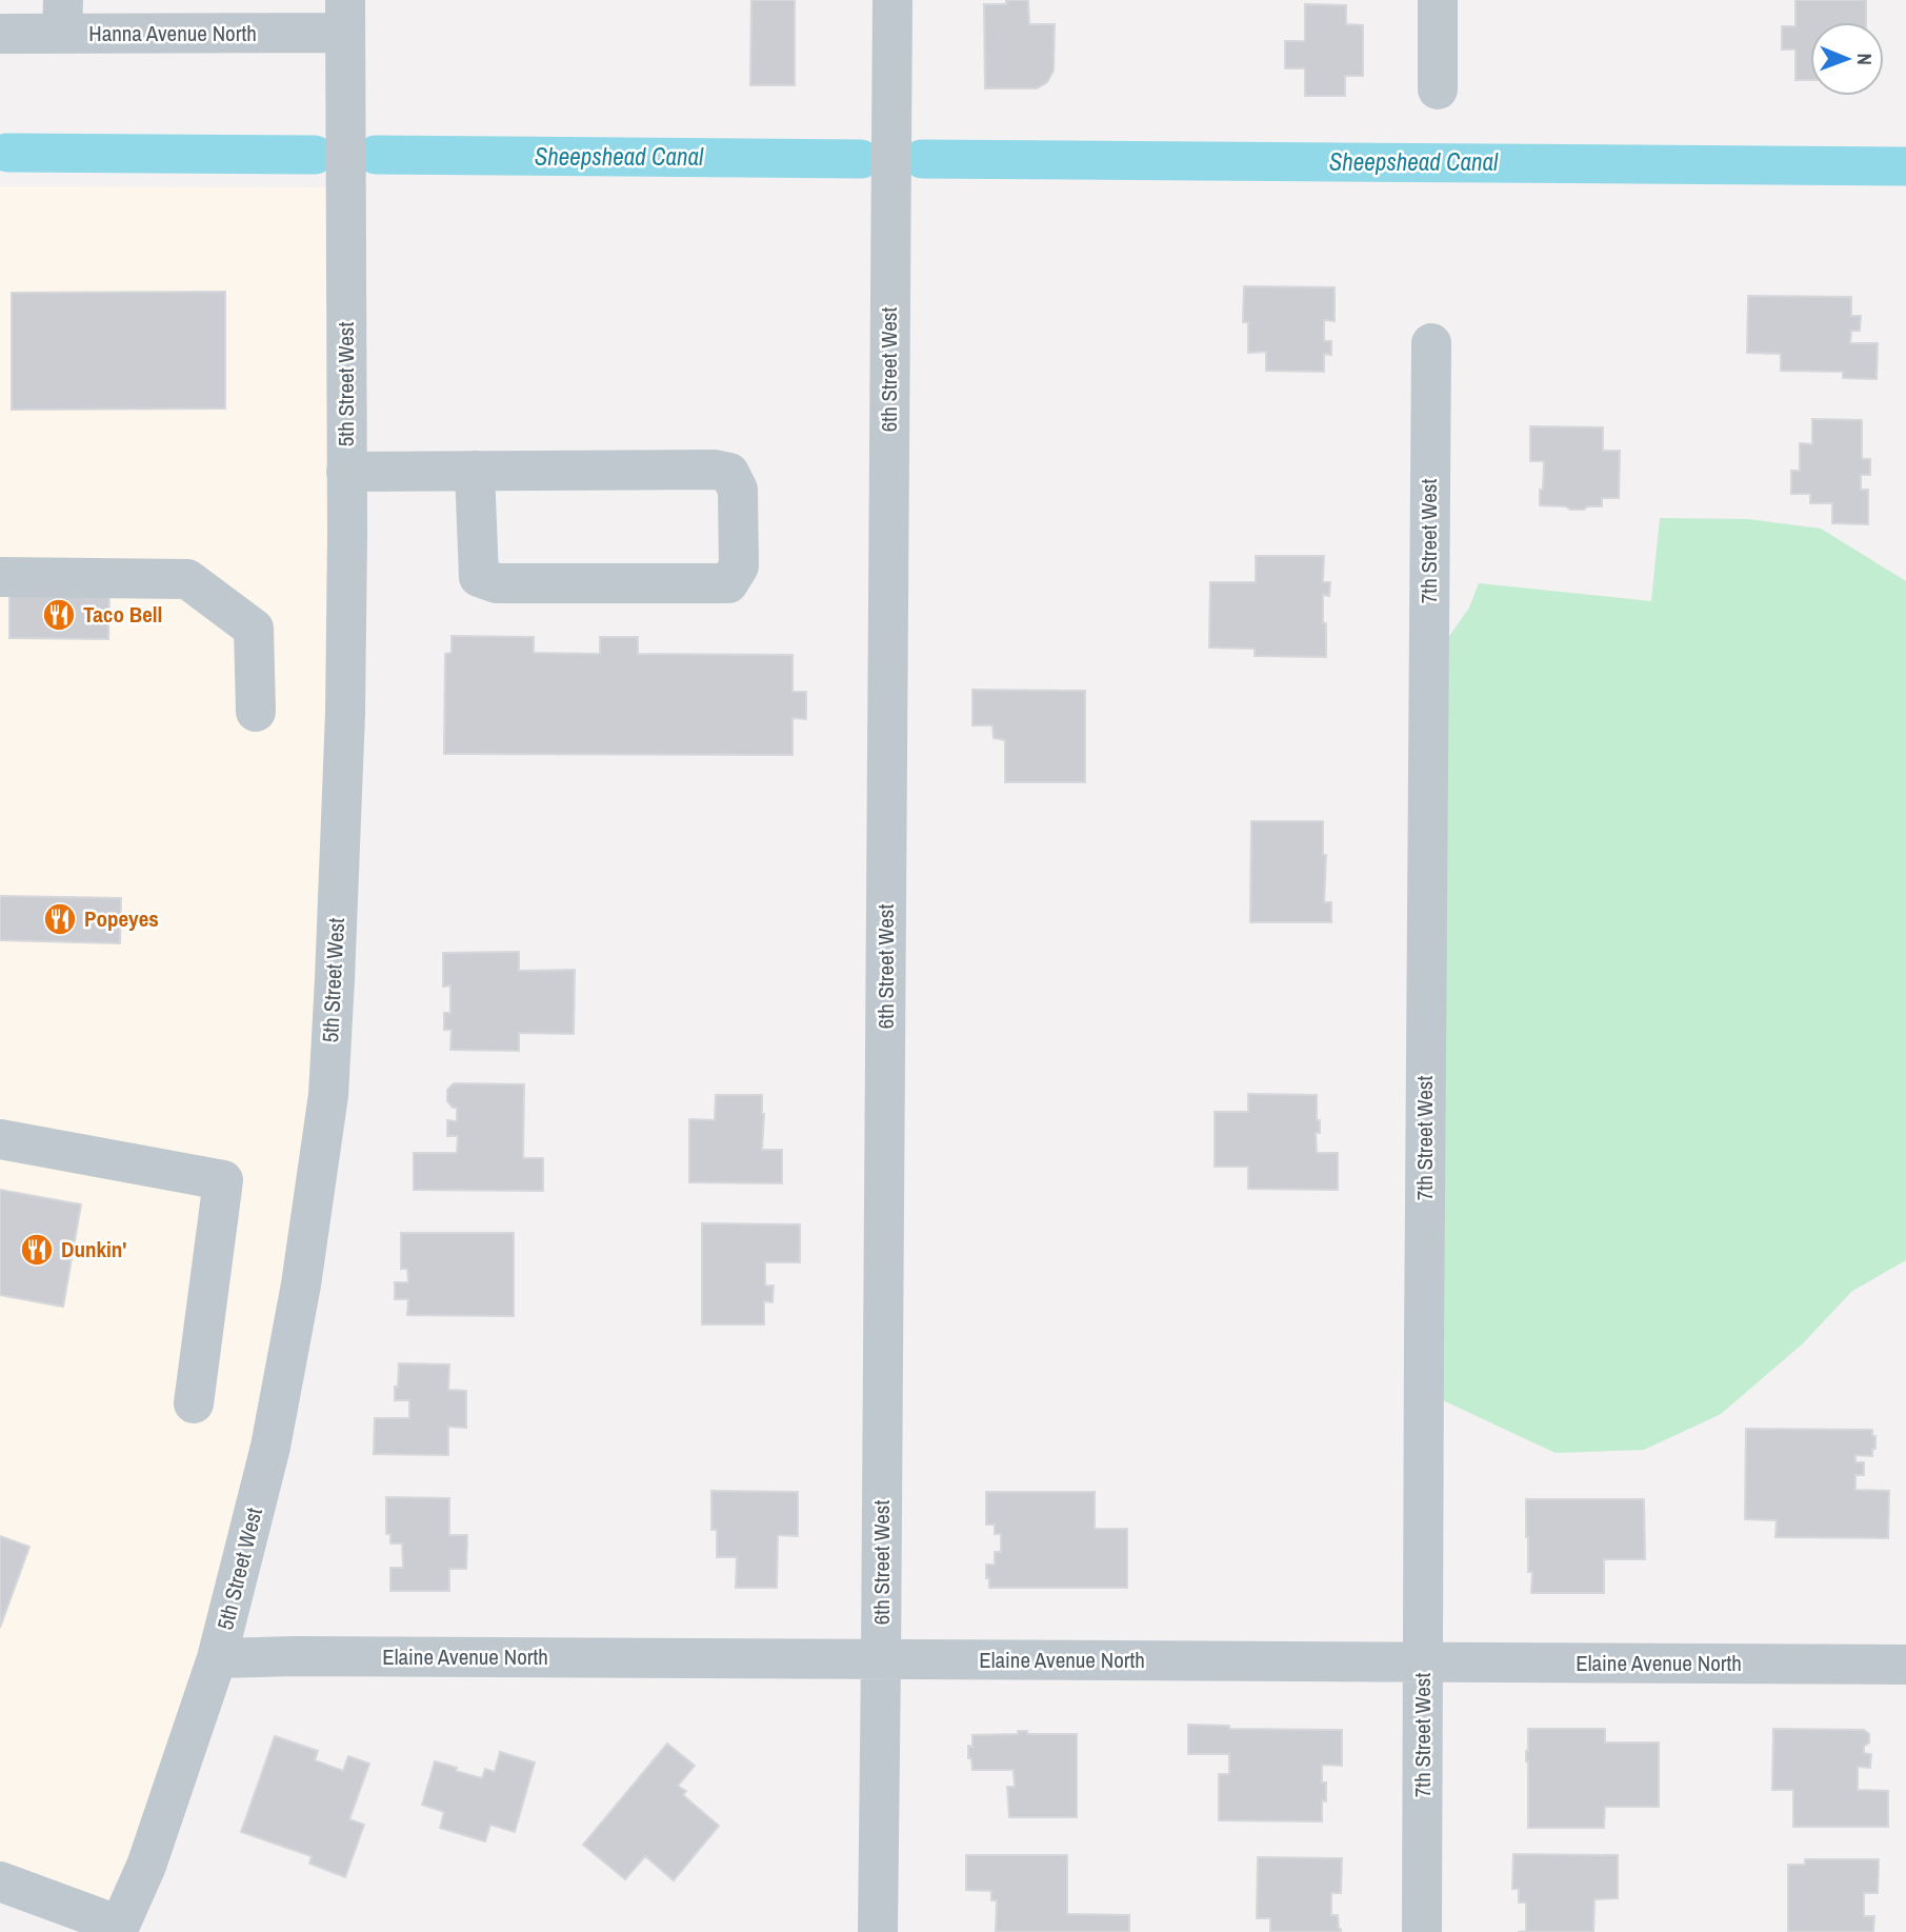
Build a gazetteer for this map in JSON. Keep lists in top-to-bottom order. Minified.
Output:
{"streets":{"street":["Hanna Avenue North","6th Street West","5th Street West","7th Street West","Elaine Avenue North"]},"crossings":[["Hanna Avenue North","5th Street West"],["6th Street West","Elaine Avenue North"],["5th Street West","Elaine Avenue North"],["7th Street West","Elaine Avenue North"]],"water":["Sheepshead Canal"],"places":{"restaurant":["Taco Bell","Popeyes","Dunkin'"]},"north":"right"}
